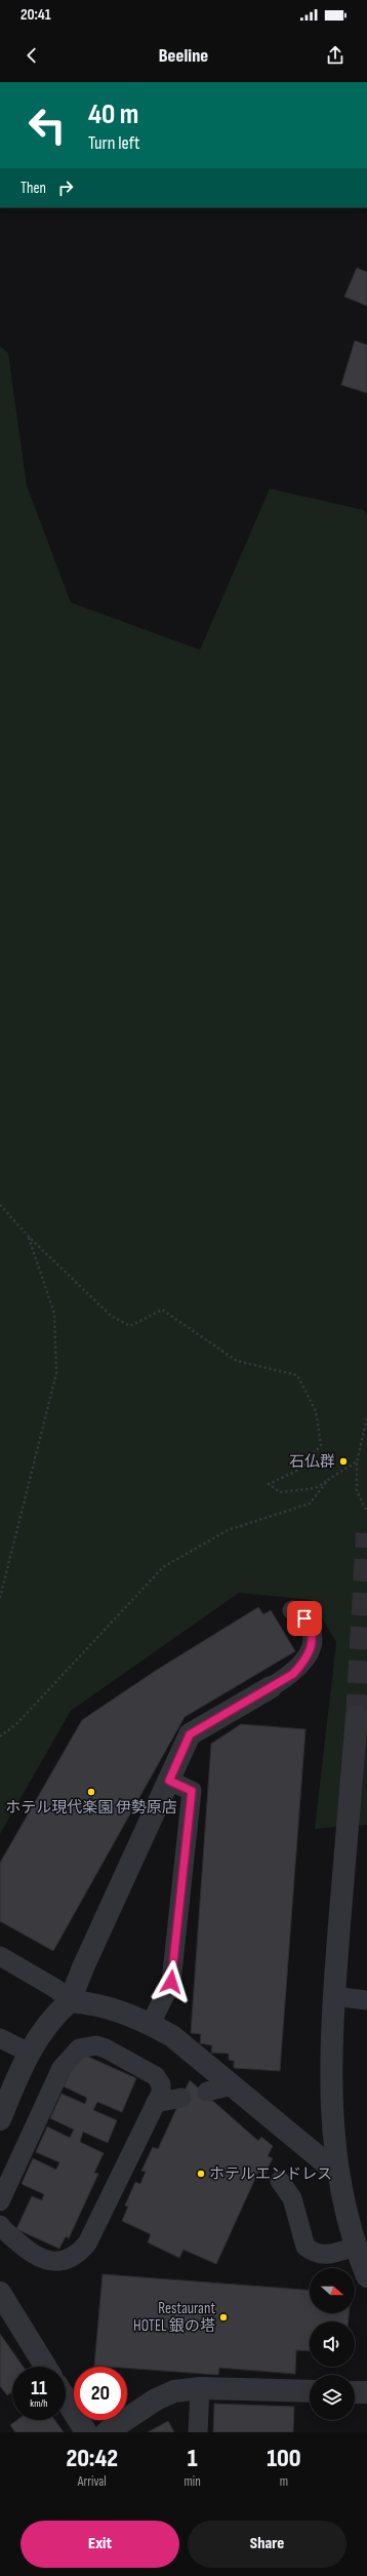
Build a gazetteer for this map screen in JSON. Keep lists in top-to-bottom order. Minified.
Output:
{"places":["石仏群","ホテル現代楽園 伊勢原店","ホテルエンドレス","Restaurant HOTEL 銀の塔"],"north":"right","page":{"status":"20:41","header":"Beeline","turn":["40 m","Turn left"],"then":"Then","speed":"11 km/h","limit":"20","eta":["20:42","Arrival","1","min","100","m"],"buttons":["Exit","Share"]}}
